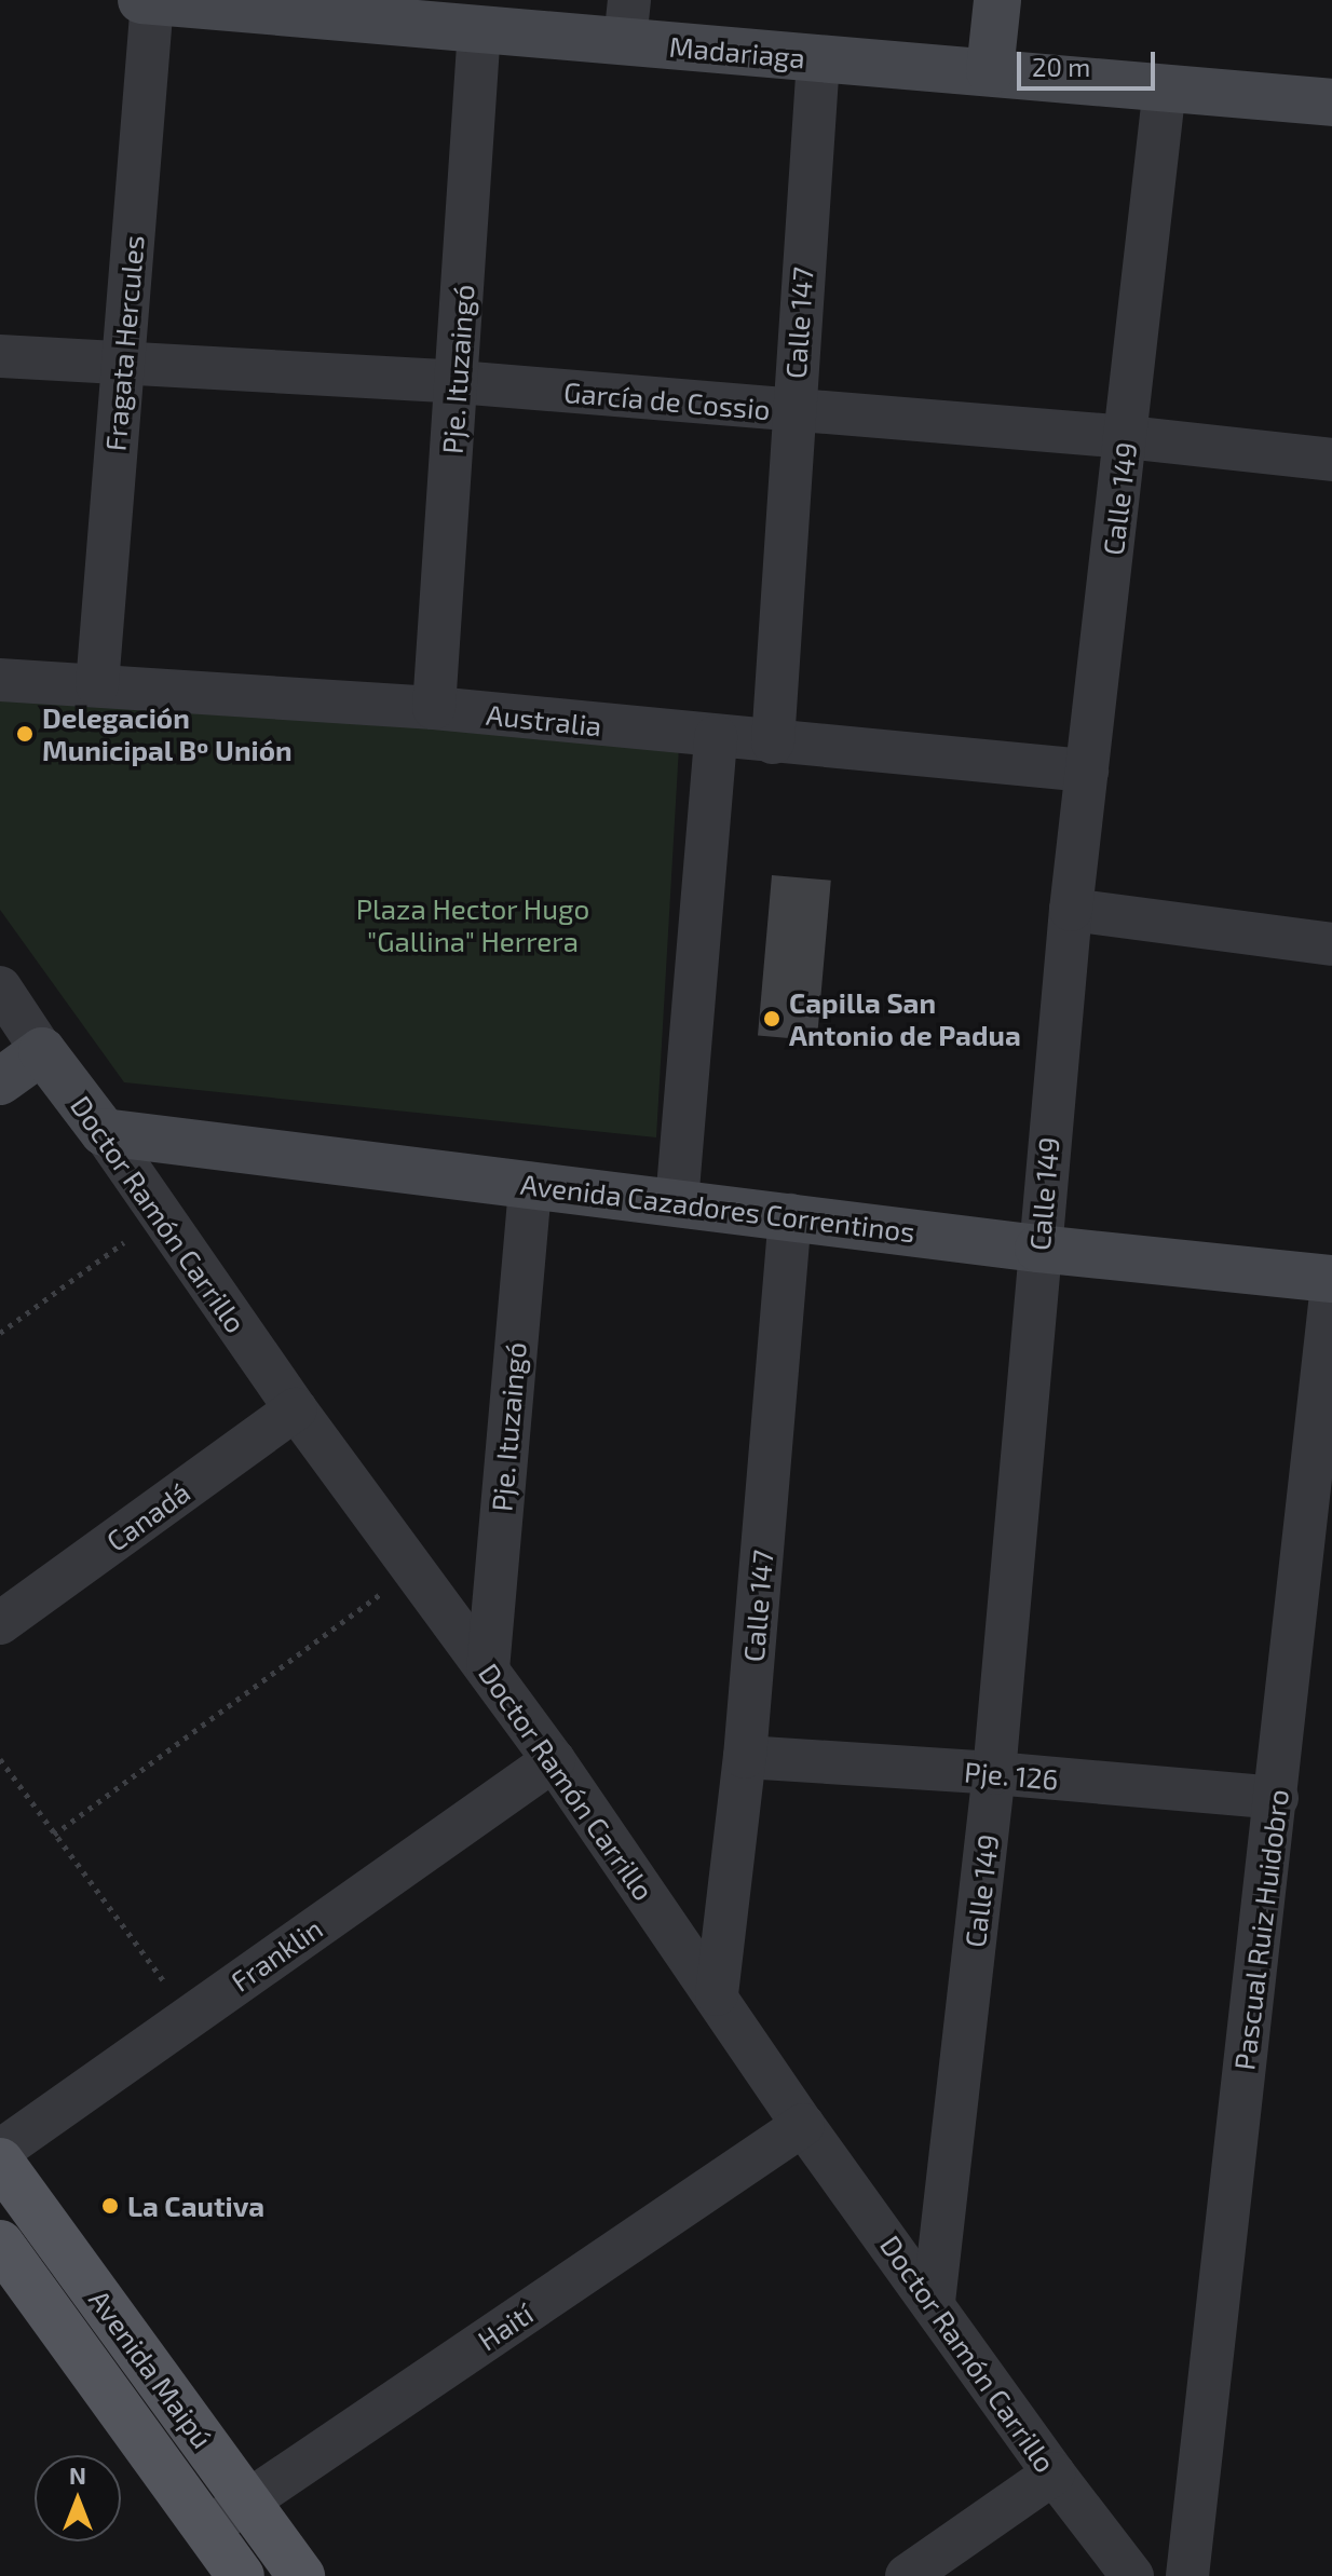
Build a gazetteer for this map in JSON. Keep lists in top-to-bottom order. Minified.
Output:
{"streets":{"main road":["Avenida Maipú"],"street":["Madariaga","Calle 147","Fragata Hercules","Pje. Ituzaingó","García de Cossio","Calle 149","Australia","Avenida Cazadores Correntinos","Doctor Ramón Carrillo","Canadá","Pje. 126","Pascual Ruiz Huidobro","Franklin","Haití"]},"crossings":[["Madariaga","Calle 147"],["Madariaga","Fragata Hercules"],["Madariaga","Pje. Ituzaingó"],["Madariaga","Calle 149"],["Calle 147","García de Cossio"],["Calle 147","Australia"],["Calle 147","Avenida Cazadores Correntinos"],["Calle 147","Doctor Ramón Carrillo"],["Calle 147","Pje. 126"],["Fragata Hercules","García de Cossio"],["Fragata Hercules","Australia"],["Pje. Ituzaingó","García de Cossio"],["Pje. Ituzaingó","Australia"],["Pje. Ituzaingó","Avenida Cazadores Correntinos"],["Pje. Ituzaingó","Doctor Ramón Carrillo"],["García de Cossio","Calle 149"],["Calle 149","Australia"],["Calle 149","Avenida Cazadores Correntinos"],["Calle 149","Doctor Ramón Carrillo"],["Calle 149","Pje. 126"],["Avenida Cazadores Correntinos","Doctor Ramón Carrillo"],["Avenida Cazadores Correntinos","Pascual Ruiz Huidobro"],["Doctor Ramón Carrillo","Canadá"],["Doctor Ramón Carrillo","Franklin"],["Doctor Ramón Carrillo","Haití"],["Pje. 126","Pascual Ruiz Huidobro"],["Haití","Avenida Maipú"]],"parks":["Plaza Hector Hugo \"Gallina\" Herrera"],"places":["Delegación Municipal Bº Unión","Capilla San Antonio de Padua","La Cautiva"],"scale_bar":"20 m","north":"top"}
